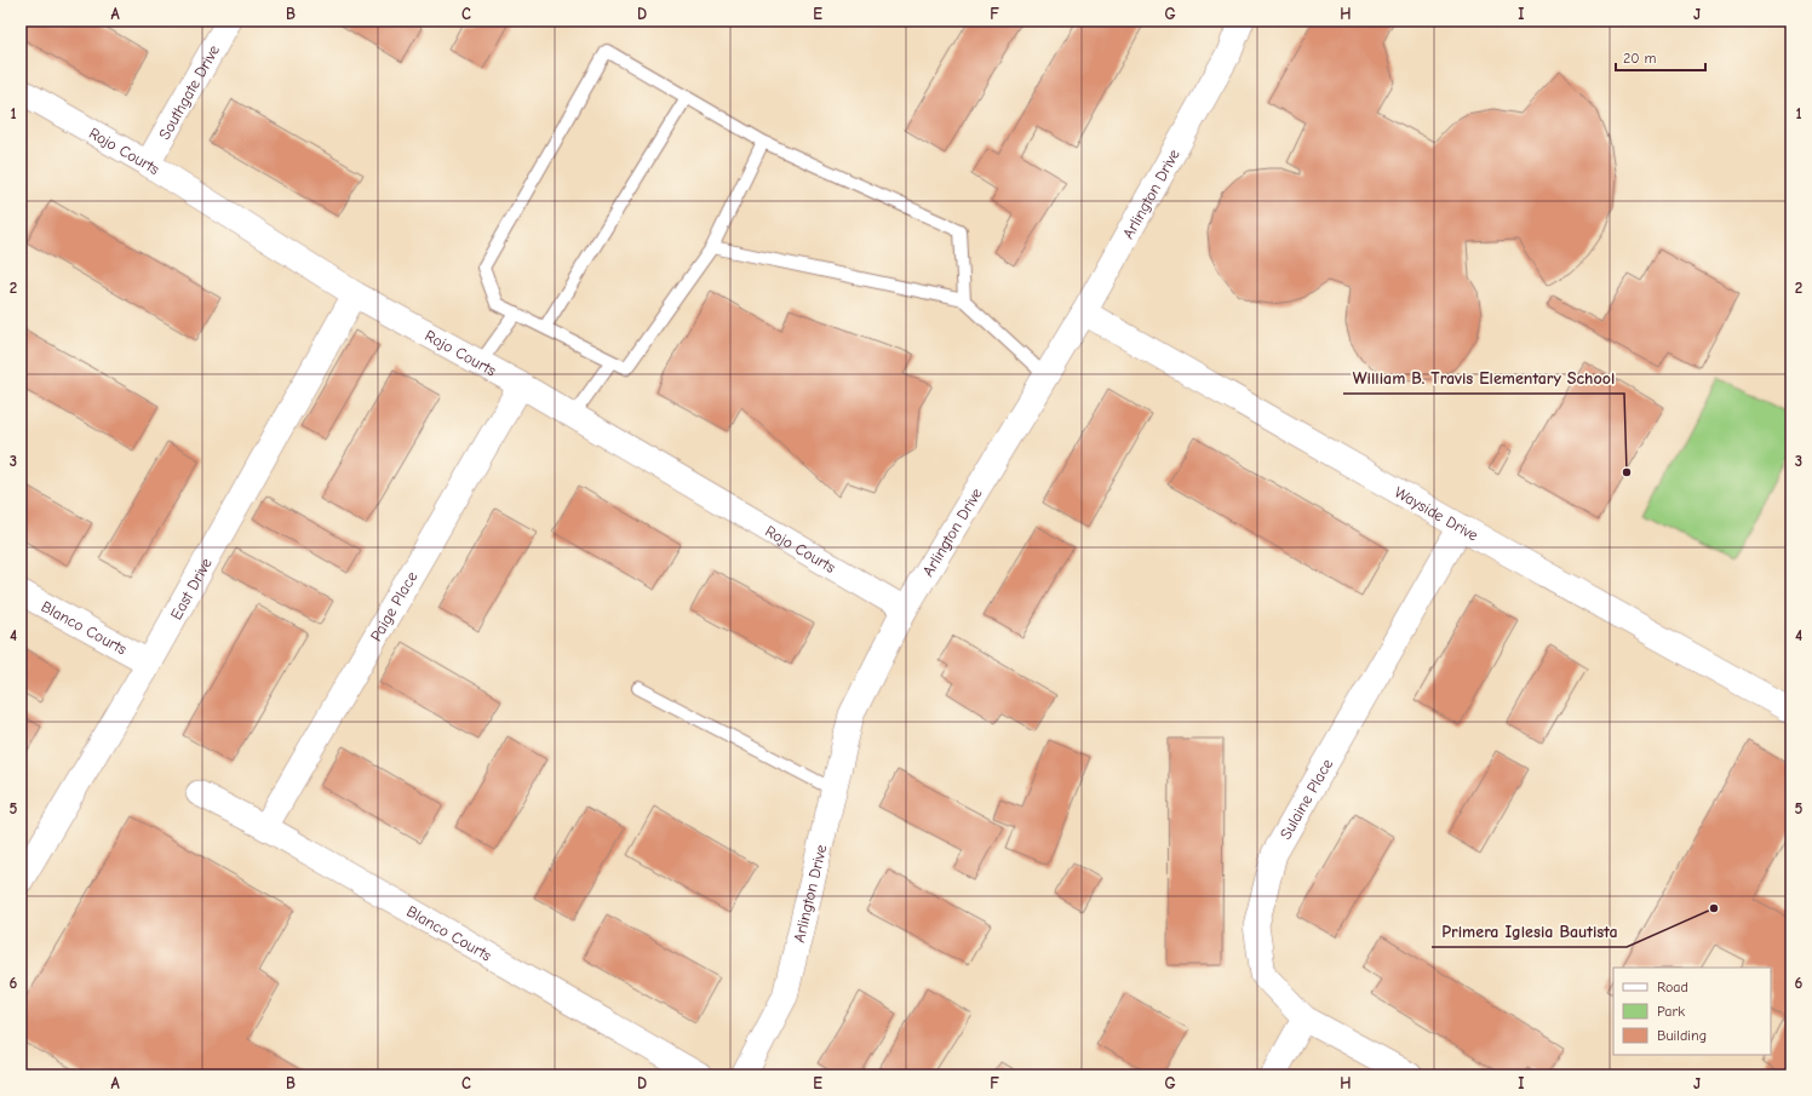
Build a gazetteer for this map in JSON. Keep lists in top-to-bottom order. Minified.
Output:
{"streets":{"street":["Southgate Drive","Rojo Courts","Arlington Drive","Wayside Drive","East Drive","Paige Place","Blanco Courts","Sulaine Place"]},"crossings":[["Southgate Drive","Rojo Courts"],["Rojo Courts","Arlington Drive"],["Rojo Courts","East Drive"],["Rojo Courts","Paige Place"],["Arlington Drive","Wayside Drive"],["Wayside Drive","Sulaine Place"],["East Drive","Blanco Courts"],["Paige Place","Blanco Courts"]],"places":["William B. Travis Elementary School","Primera Iglesia Bautista"],"legend":["Road","Park","Building"],"scale_bar":"20 m","grid":{"columns":["A","B","C","D","E","F","G","H","I","J"],"rows":["1","2","3","4","5","6"]}}
